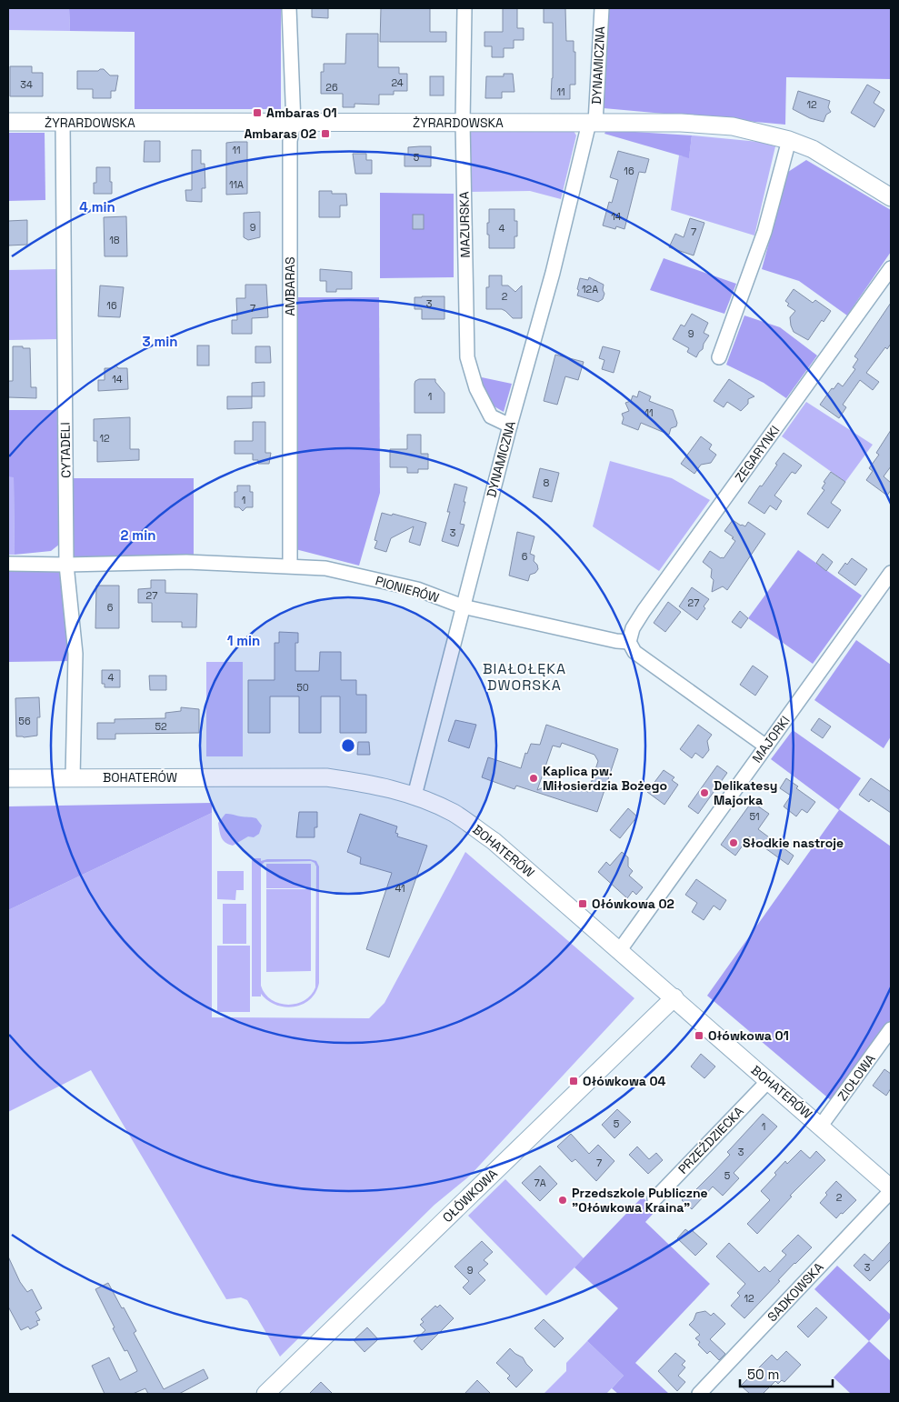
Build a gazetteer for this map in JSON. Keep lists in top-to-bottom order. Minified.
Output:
{"streets":{"street":["DYNAMICZNA","ŻYRARDOWSKA","MAZURSKA","AMBARAS","CYTADELI","ZEGARYNKI","PIONIERÓW","MAJORKI","BOHATERÓW","ZIOŁOWA","PRZEŹDZIECKA","OŁÓWKOWA","SADKOWSKA"]},"crossings":[["DYNAMICZNA","ŻYRARDOWSKA"],["DYNAMICZNA","MAZURSKA"],["DYNAMICZNA","PIONIERÓW"],["DYNAMICZNA","BOHATERÓW"],["ŻYRARDOWSKA","MAZURSKA"],["ŻYRARDOWSKA","AMBARAS"],["ŻYRARDOWSKA","CYTADELI"],["AMBARAS","PIONIERÓW"],["CYTADELI","PIONIERÓW"],["CYTADELI","BOHATERÓW"],["ZEGARYNKI","PIONIERÓW"],["MAJORKI","BOHATERÓW"],["BOHATERÓW","ZIOŁOWA"],["BOHATERÓW","PRZEŹDZIECKA"],["BOHATERÓW","OŁÓWKOWA"],["BOHATERÓW","SADKOWSKA"]],"districts":["BIAŁOŁĘKA DWORSKA"],"places":{"transit":["Ambaras 01","Ambaras 02","Ołówkowa 02","Ołówkowa 01","Ołówkowa 04"],"other":["Kaplica pw. Miłosierdzia Bożego","Delikatesy Majorka","Słodkie nastroje","Przedszkole Publiczne \"Ołówkowa Kraina\""]},"house_numbers":["24","34","26","11","12","11","5","16","11A","14","9","4","7","18","12A","2","3","16","7","9","14","1","11","12","8","1","3","6","27","27","6","4","50","56","52","51","41","5","1","3","7","5","7A","2","3","9","12"],"scale_bar":"50 m","rings":["4 min","3 min","2 min","1 min"]}
